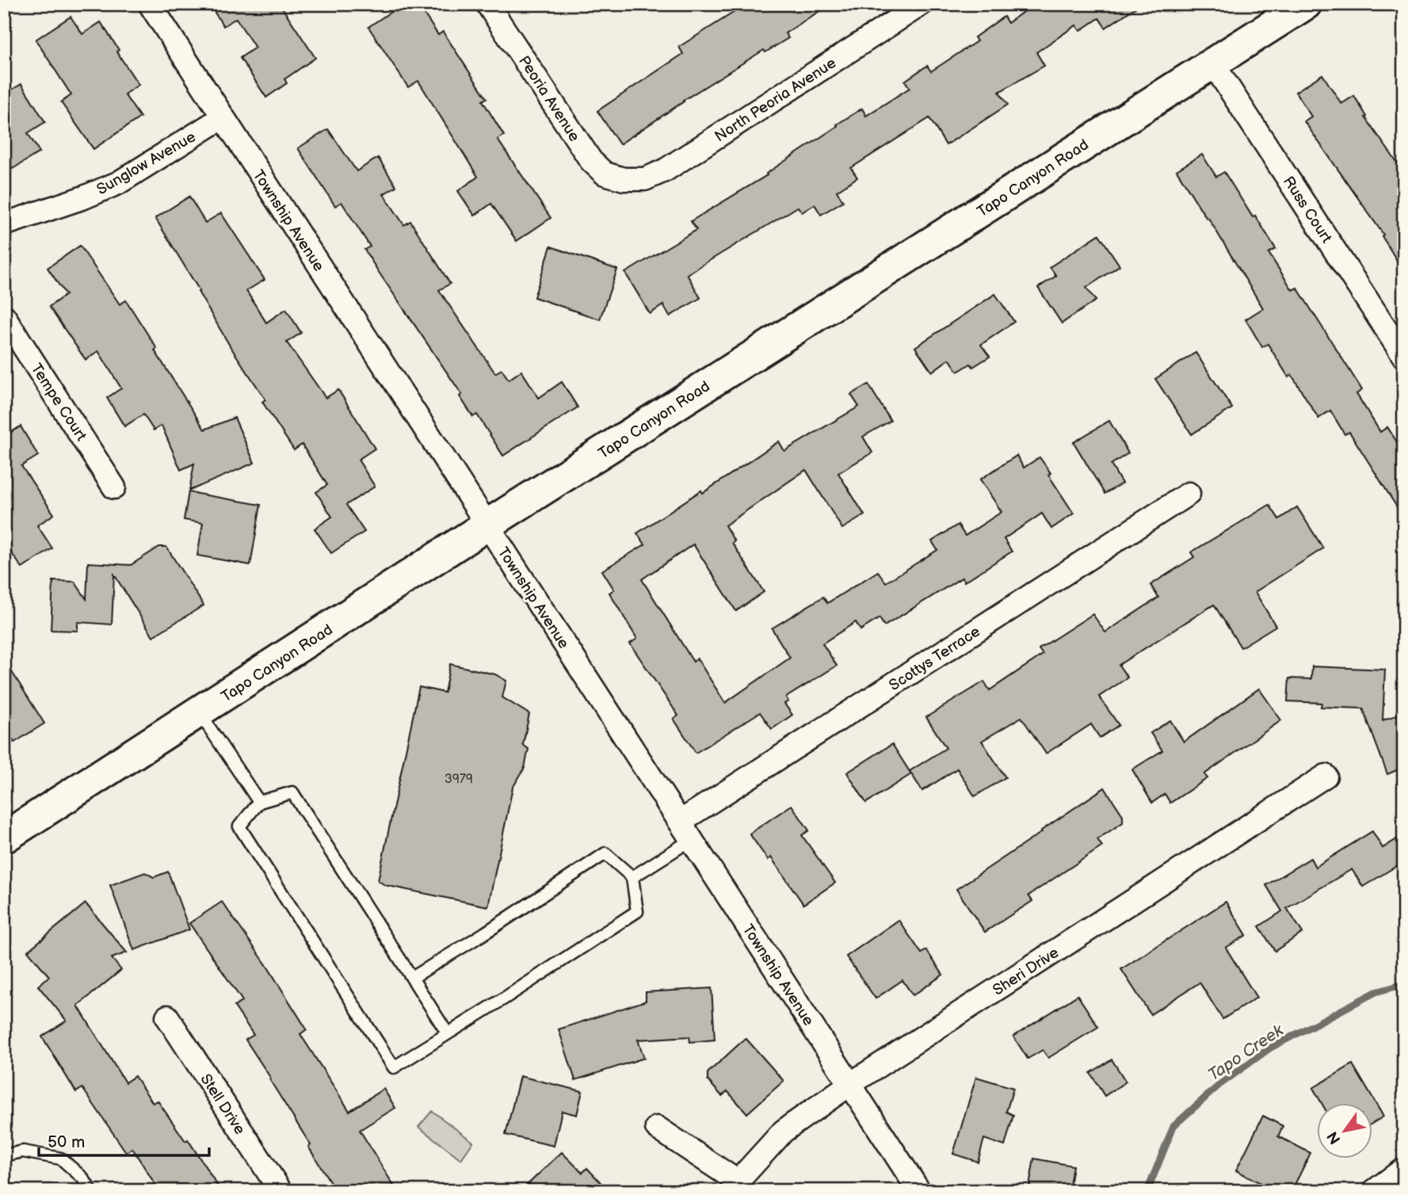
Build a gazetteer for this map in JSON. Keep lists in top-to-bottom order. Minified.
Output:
{"streets":{"main road":["Tapo Canyon Road"],"street":["Peoria Avenue","North Peoria Avenue","Sunglow Avenue","Russ Court","Township Avenue","Tempe Court","Scottys Terrace","Sheri Drive","Stell Drive"]},"crossings":[["Peoria Avenue","North Peoria Avenue"],["Sunglow Avenue","Township Avenue"],["Tapo Canyon Road","Russ Court"],["Tapo Canyon Road","Township Avenue"],["Township Avenue","Scottys Terrace"],["Township Avenue","Sheri Drive"]],"water":["Tapo Creek"],"house_numbers":["3979"],"scale_bar":"50 m","north":"bottom left"}
